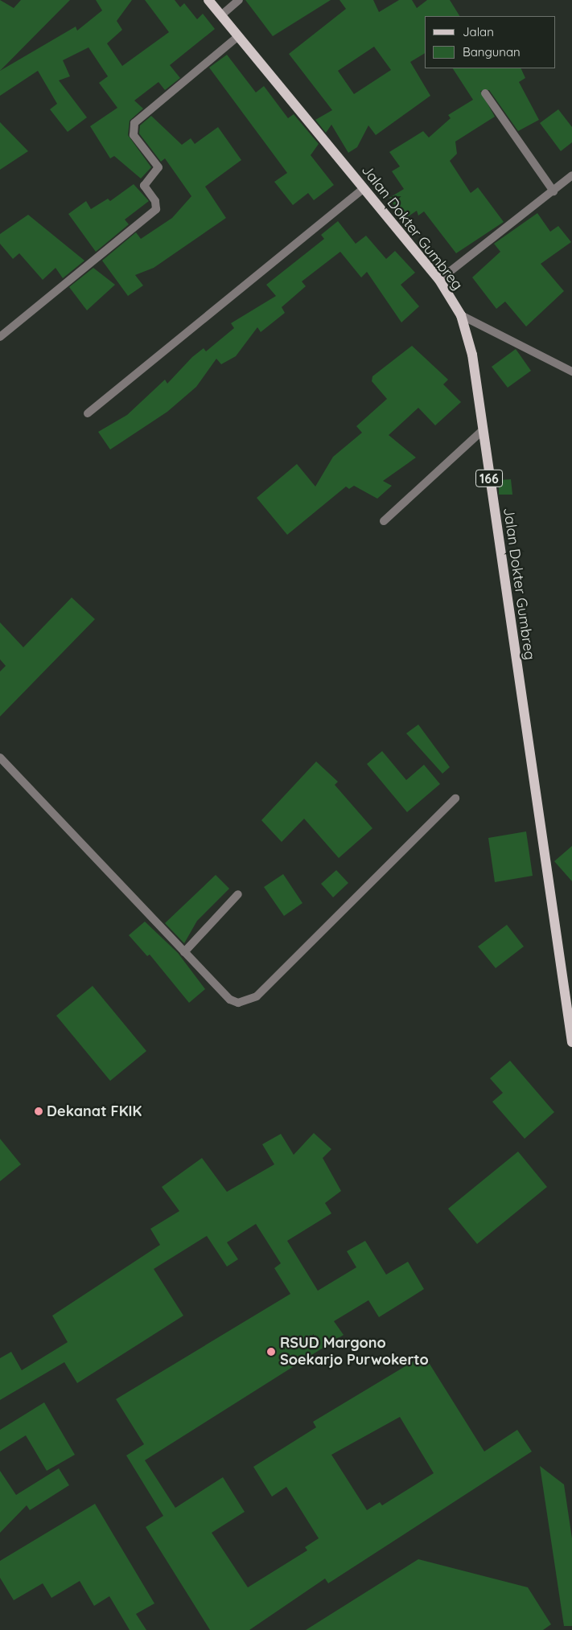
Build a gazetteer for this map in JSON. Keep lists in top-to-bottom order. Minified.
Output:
{"streets":{"main road":["Jalan Dokter Gumbreg","166"]},"places":["Dekanat FKIK","RSUD Margono Soekarjo Purwokerto"],"legend":["Jalan","Bangunan"]}
